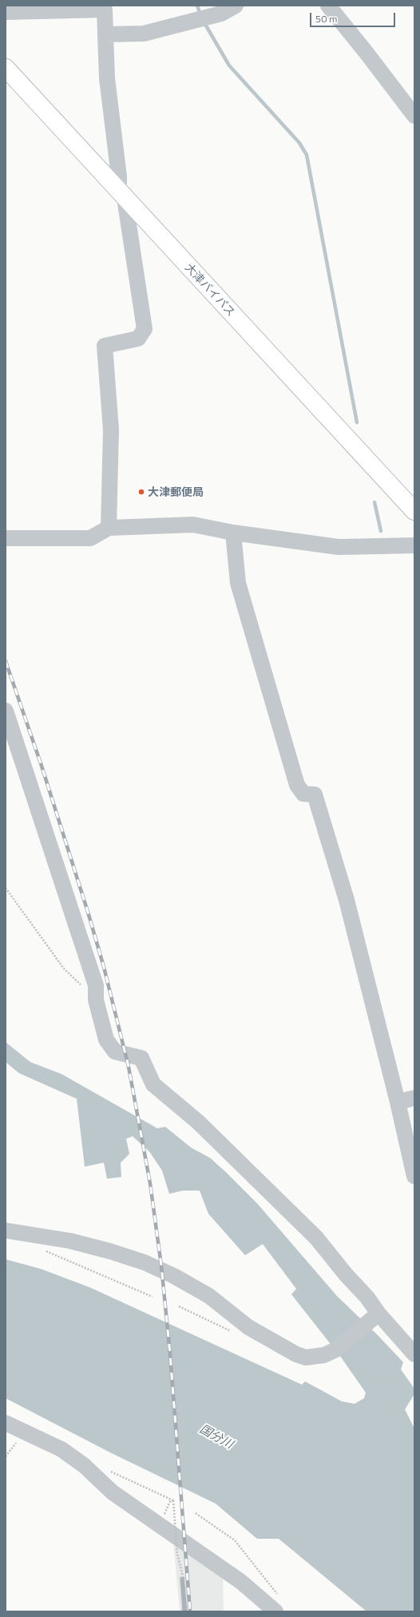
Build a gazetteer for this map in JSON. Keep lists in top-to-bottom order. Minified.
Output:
{"streets":{"main road":["大津バイパス"]},"water":["国分川"],"places":["大津郵便局"],"scale_bar":"50 m"}
